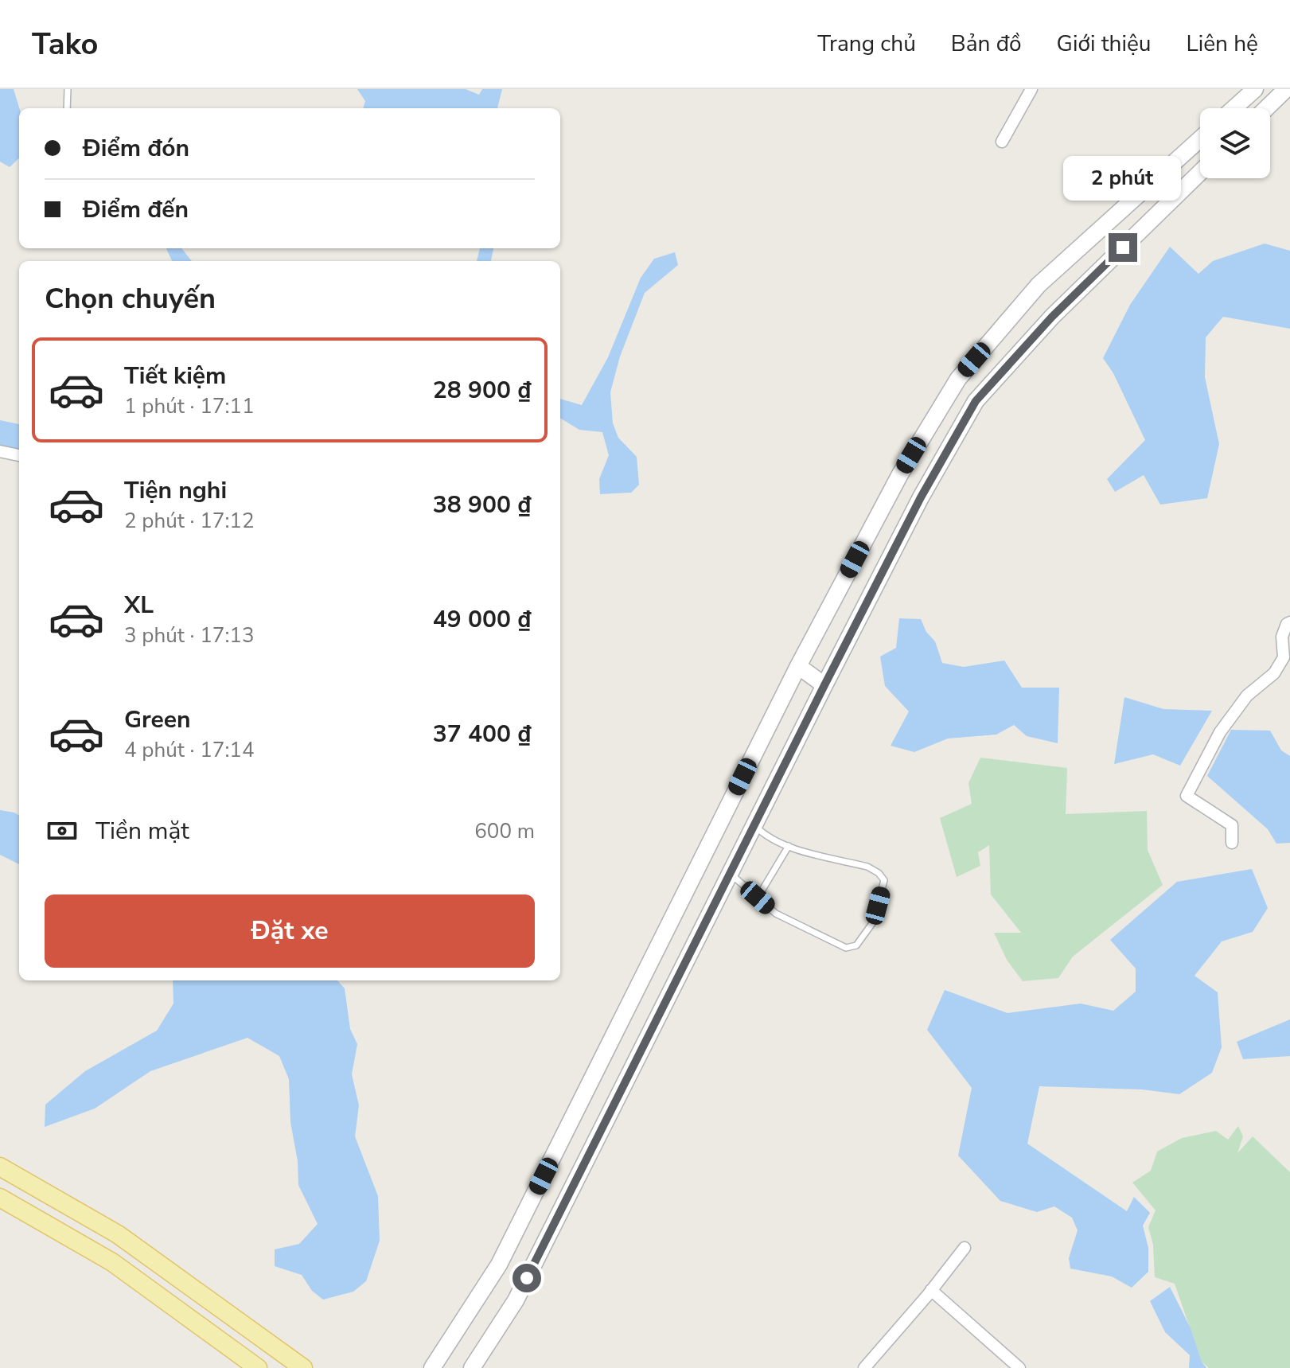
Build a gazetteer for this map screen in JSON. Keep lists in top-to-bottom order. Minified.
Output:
{"page":{"header":"Tako","nav":["Trang chủ","Bản đồ","Giới thiệu","Liên hệ"],"banner":["Điểm đón","Điểm đến"],"bubble":"2 phút","heading":"Chọn chuyến","list":[{"name":"Tiết kiệm","note":"1 phút · 17:11","value":"28 900 ₫"},{"name":"Tiện nghi","note":"2 phút · 17:12","value":"38 900 ₫"},{"name":"XL","note":"3 phút · 17:13","value":"49 000 ₫"},{"name":"Green","note":"4 phút · 17:14","value":"37 400 ₫"}],"pay":["Tiền mặt","600 m"],"buttons":"Đặt xe"}}
